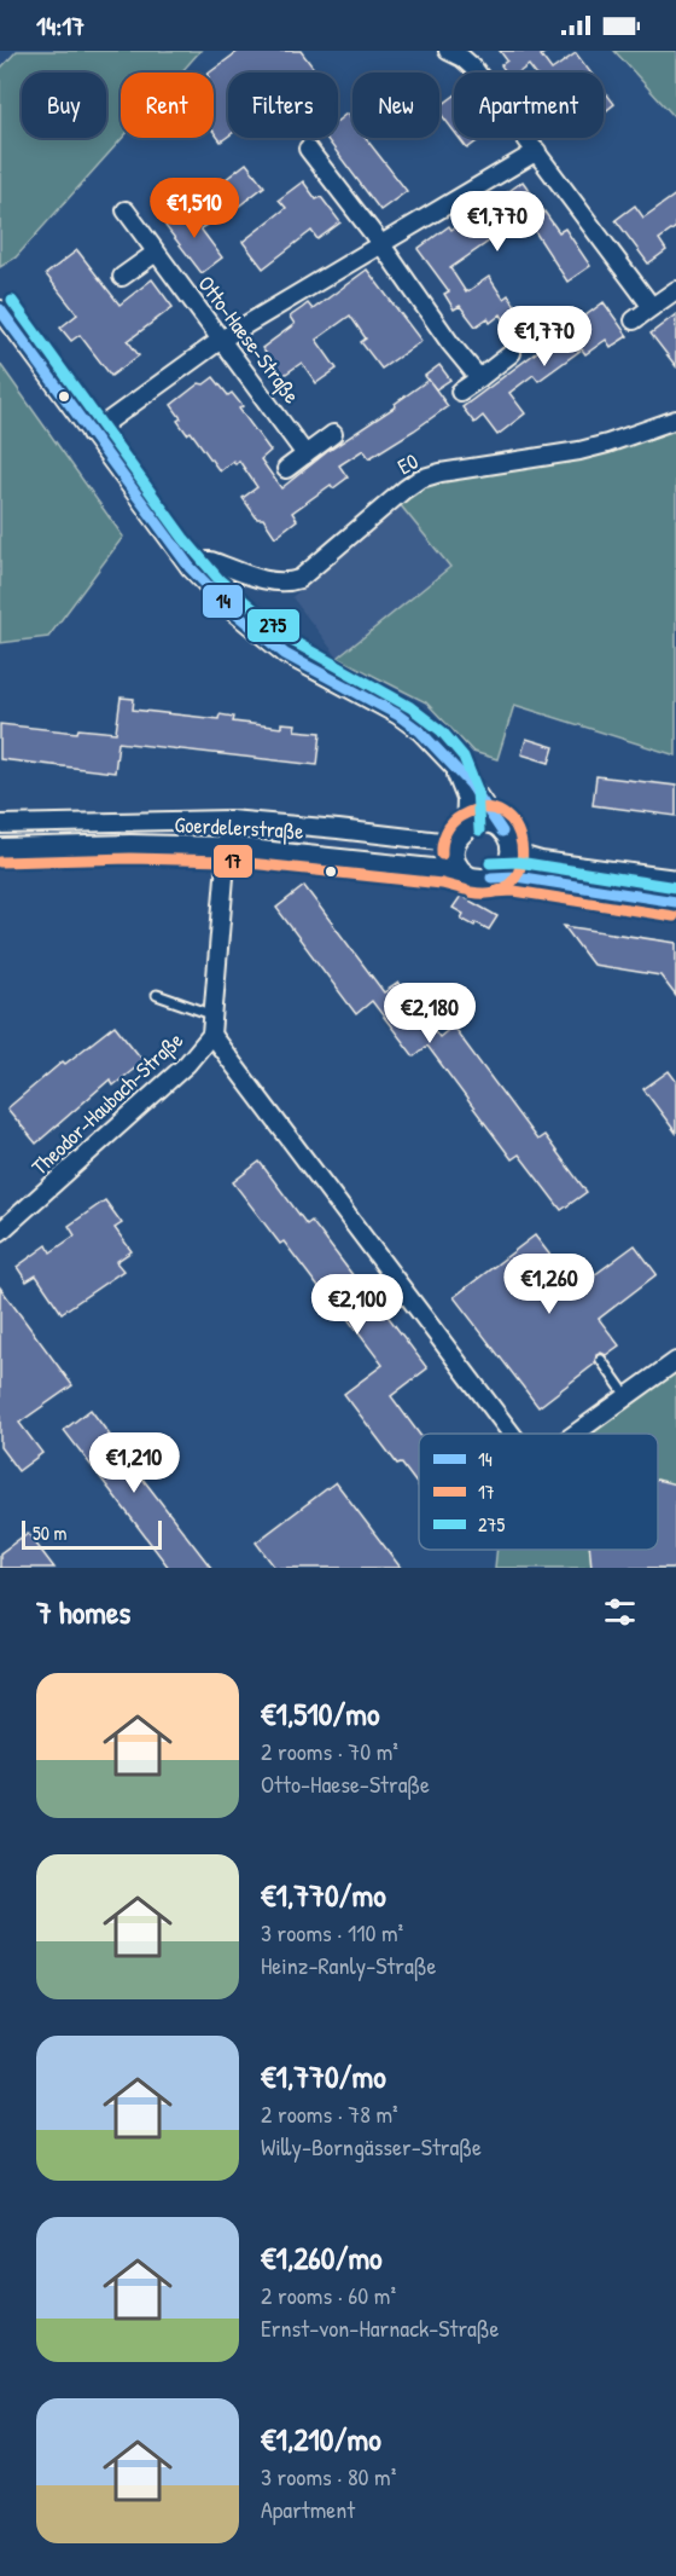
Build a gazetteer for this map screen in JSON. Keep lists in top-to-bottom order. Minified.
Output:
{"streets":{"street":["Otto-Haese-Straße","E0","Goerdelerstraße","Theodor-Haubach-Straße"]},"crossings":[["Goerdelerstraße","Theodor-Haubach-Straße"]],"lines":["transit line 275","transit line 14","transit line 17"],"legend":["14","17","275"],"scale_bar":"50 m","page":{"status":"14:17","chip":["Buy","Rent","Filters","New","Apartment"],"price":["€1,510","€1,770","€1,770","€2,180","€1,260","€2,100","€1,210"],"scale":"50 m","heading":"7 homes","list":[{"name":"€1,510/mo","note":"2 rooms · 70 m² · Otto-Haese-Straße"},{"name":"€1,770/mo","note":"3 rooms · 110 m² · Heinz-Ranly-Straße"},{"name":"€1,770/mo","note":"2 rooms · 78 m² · Willy-Borngässer-Straße"},{"name":"€1,260/mo","note":"2 rooms · 60 m² · Ernst-von-Harnack-Straße"},{"name":"€1,210/mo","note":"3 rooms · 80 m² · Apartment"}]}}
